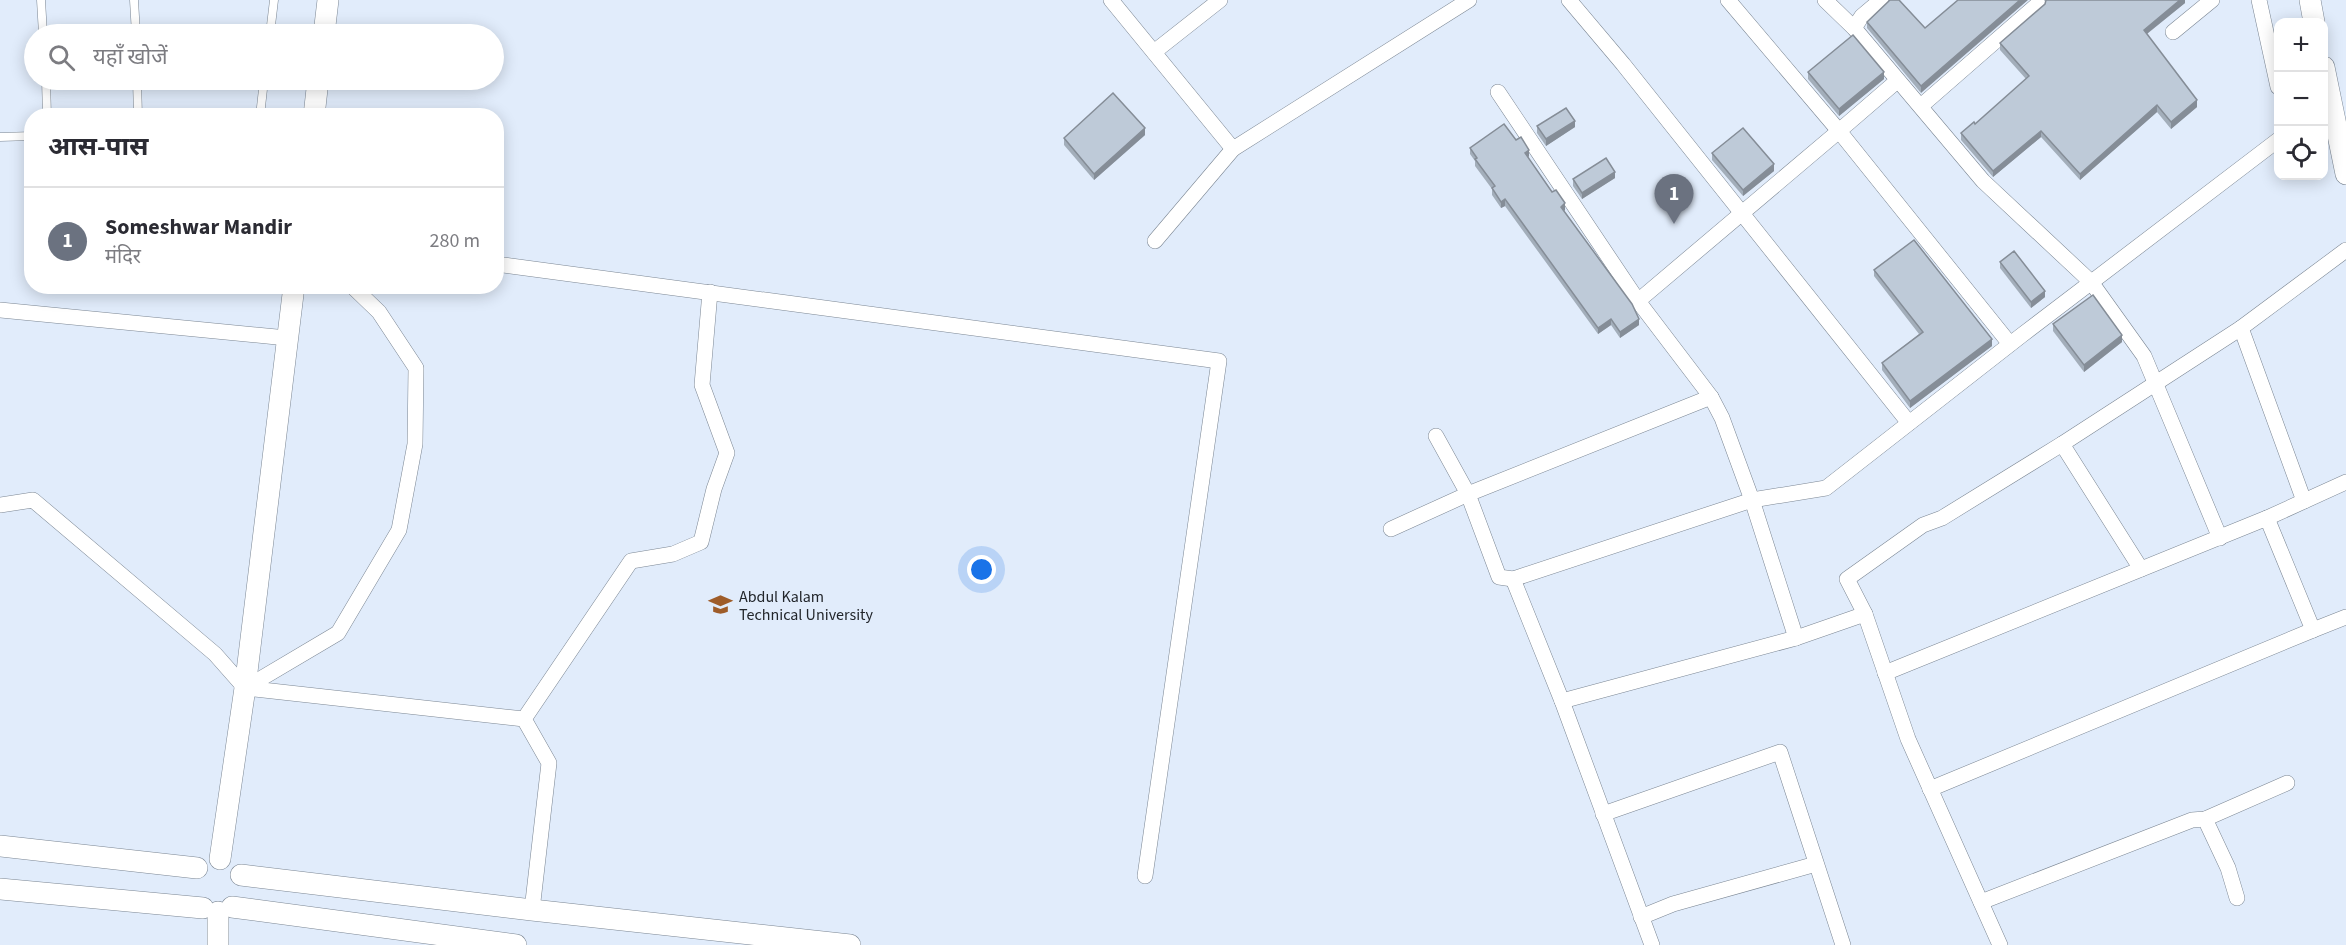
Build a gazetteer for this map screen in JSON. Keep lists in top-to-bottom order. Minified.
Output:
{"places":{"school or university":["Abdul Kalam Technical University"]},"page":{"map_buttons":["+","−"],"search":"यहाँ खोजें","heading":"आस-पास","pins":"1","list":[{"mark":"1","name":"Someshwar Mandir","note":"मंदिर","value":"280 m"}]}}
